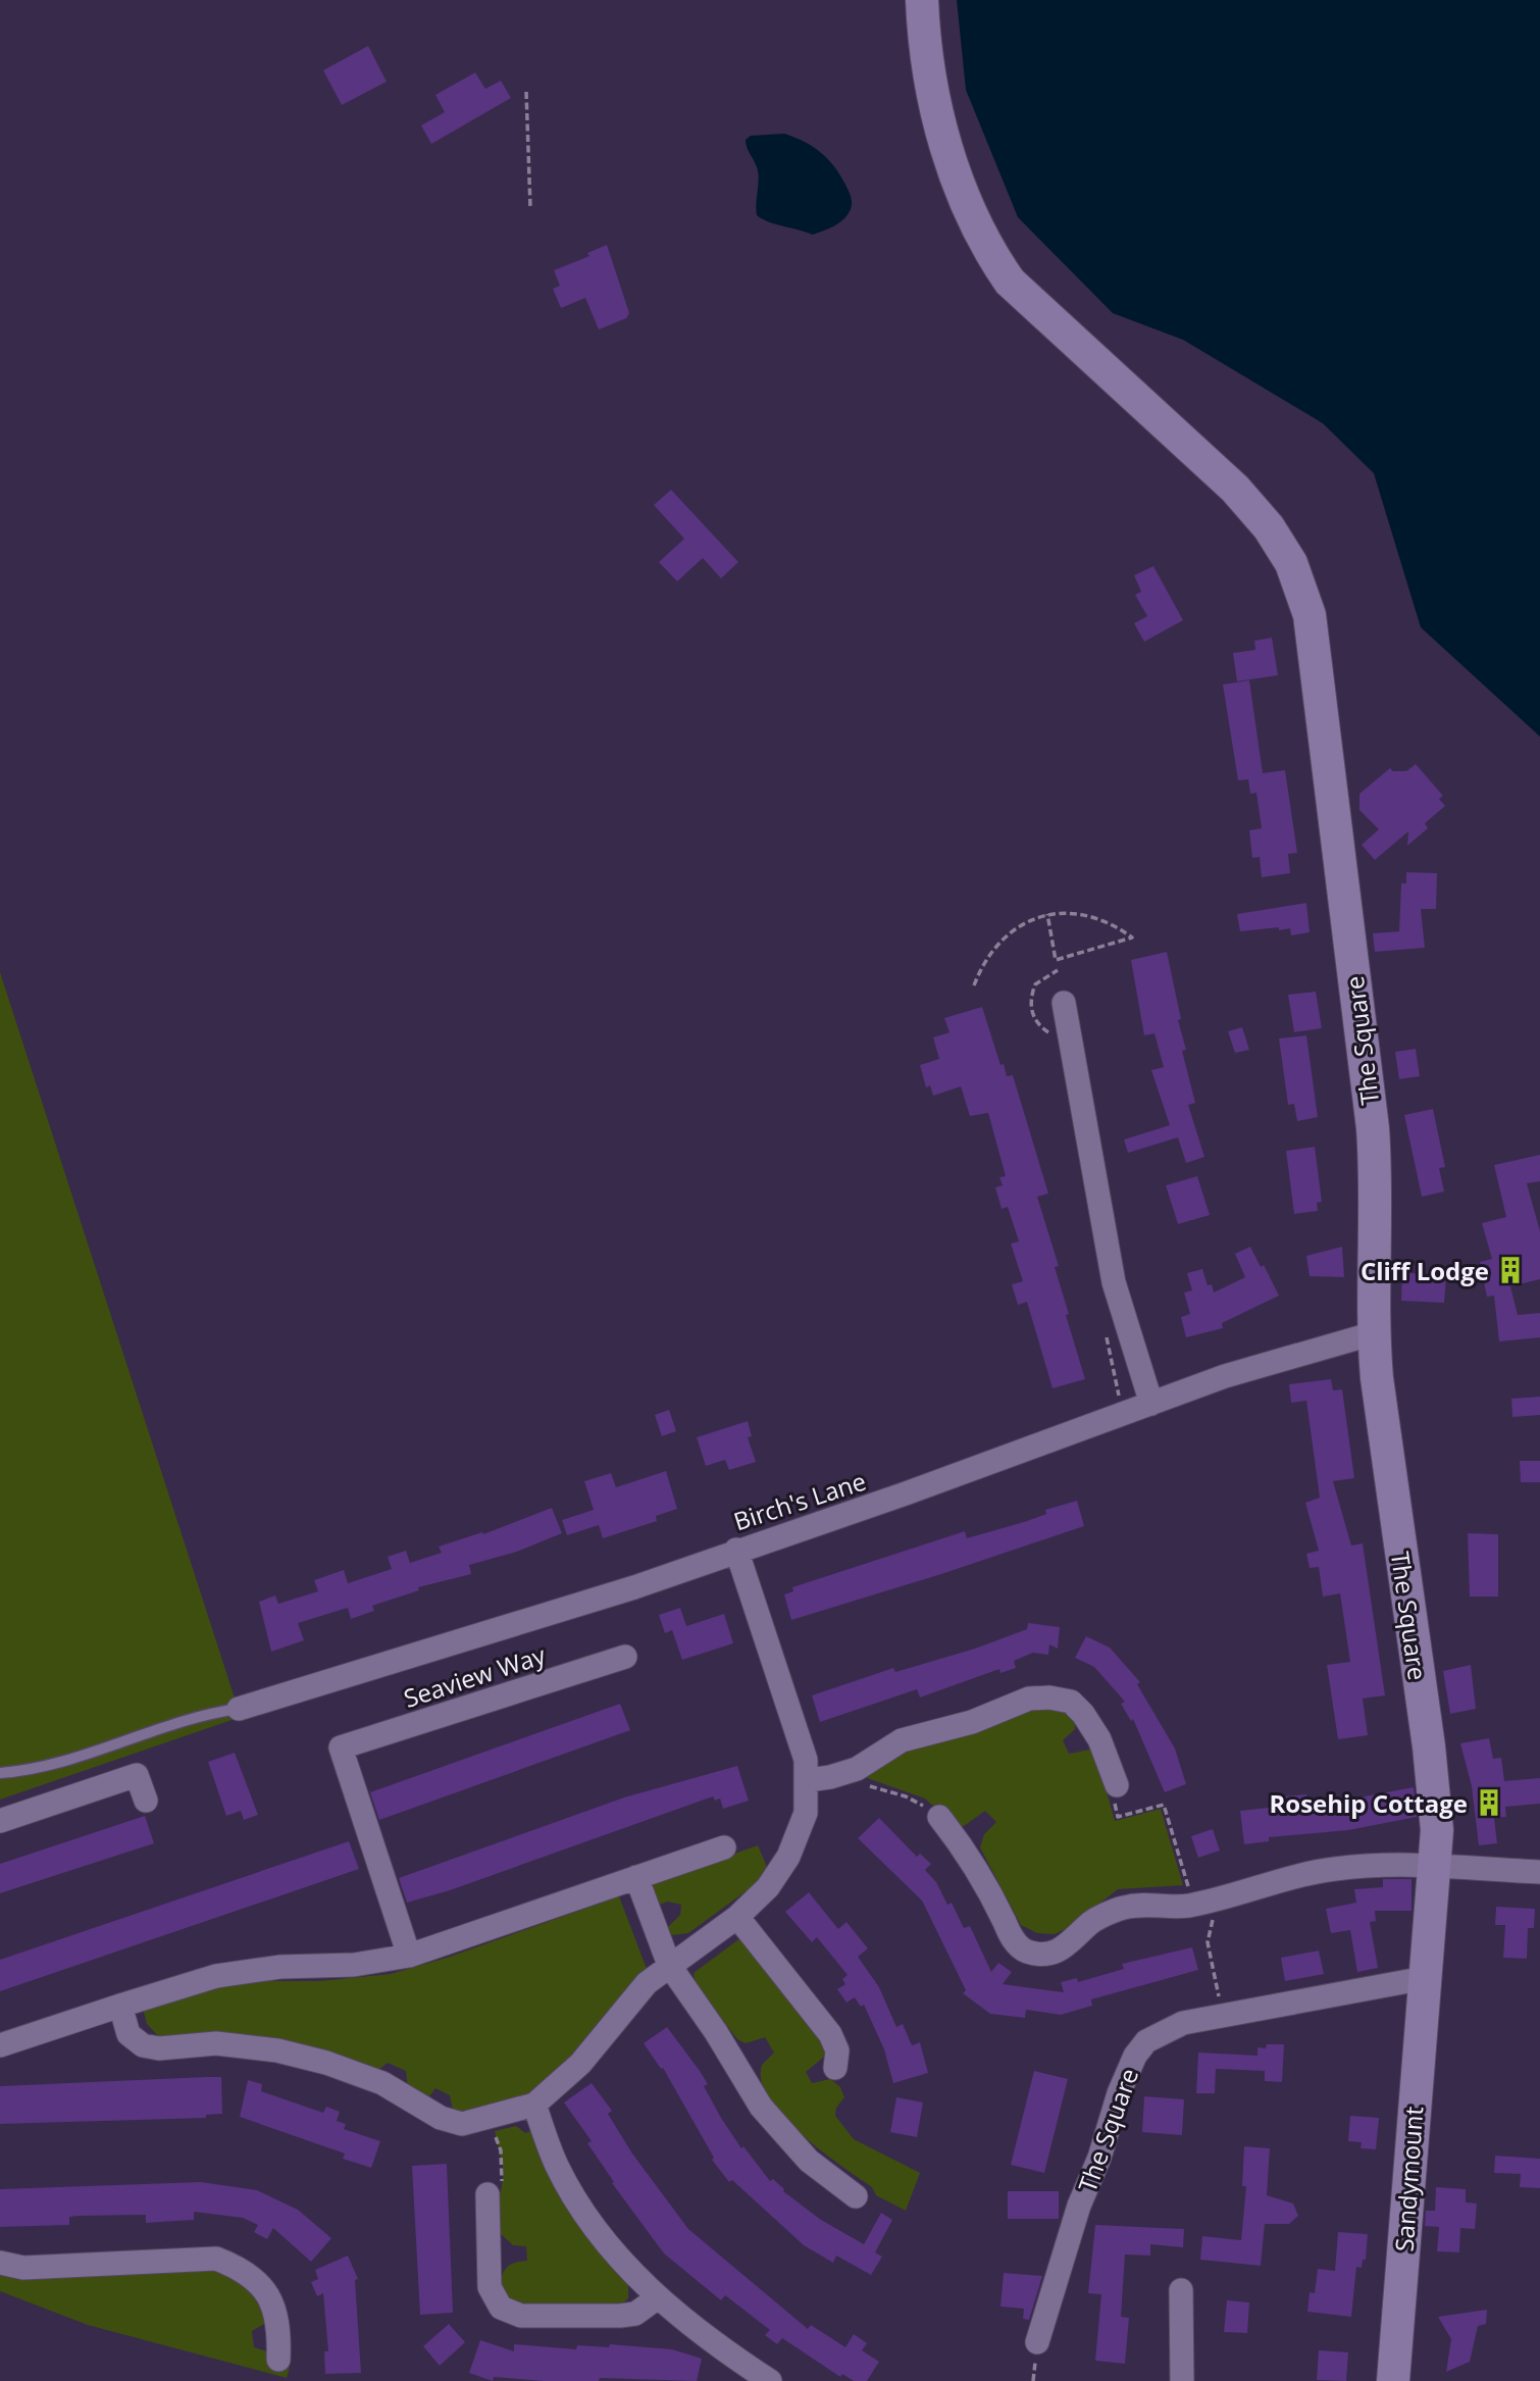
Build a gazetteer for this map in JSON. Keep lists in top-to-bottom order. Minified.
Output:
{"streets":{"main road":["The Square","Sandymount"],"street":["Birch's Lane","Seaview Way"]},"crossings":[["The Square","Birch's Lane"],["The Square","Sandymount"]],"places":{"building":["Cliff Lodge","Rosehip Cottage"]}}
